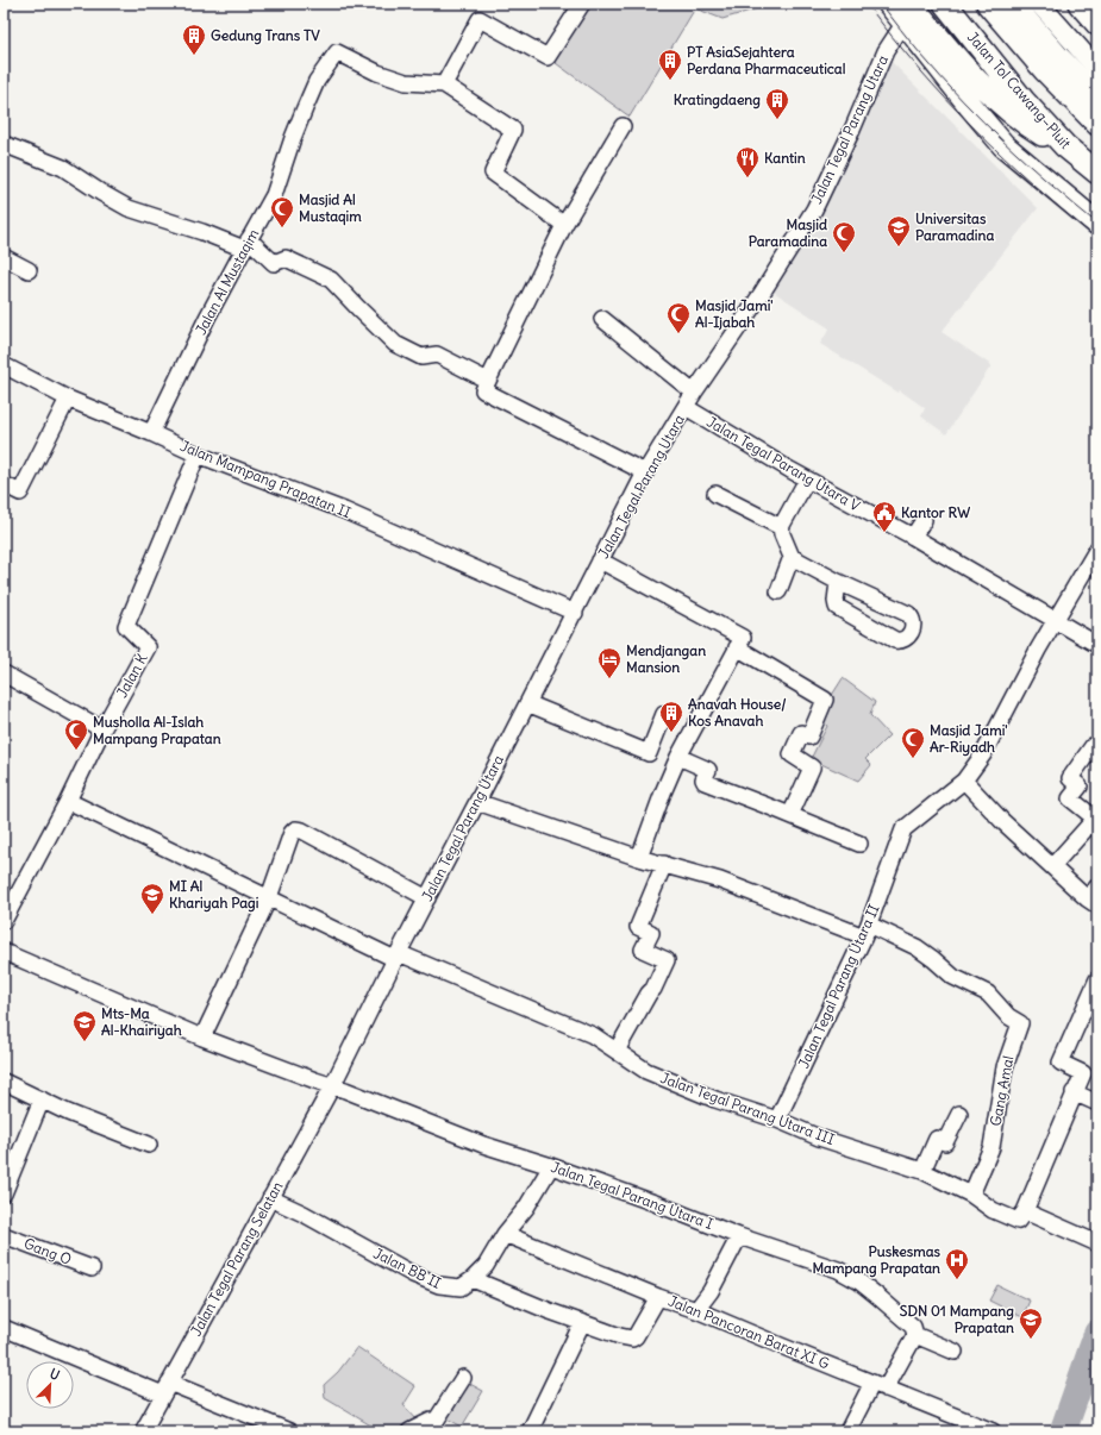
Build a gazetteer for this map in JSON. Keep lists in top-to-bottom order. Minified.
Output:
{"streets":{"highway":["Jalan Tol Cawang–Pluit"],"street":["Jalan Tegal Parang Utara","Jalan Al Mustaqim","Jalan Tegal Parang Utara V","Jalan Mampang Prapatan II","Jalan K","Jalan Tegal Parang Utara II","Gang Amal","Jalan Tegal Parang Utara III","Jalan Tegal Parang Utara I","Gang O","Jalan Tegal Parang Selatan","Jalan BB II","Jalan Pancoran Barat XI G"]},"crossings":[["Jalan Tegal Parang Utara","Jalan Tegal Parang Utara V"],["Jalan Tegal Parang Utara","Jalan Mampang Prapatan II"],["Jalan Tegal Parang Utara","Jalan Tegal Parang Utara III"],["Jalan Tegal Parang Utara","Jalan Tegal Parang Utara I"],["Jalan Tegal Parang Utara","Jalan Tegal Parang Selatan"],["Jalan Al Mustaqim","Jalan Mampang Prapatan II"],["Jalan Tegal Parang Utara V","Jalan Tegal Parang Utara II"],["Jalan Mampang Prapatan II","Jalan K"],["Jalan Tegal Parang Utara II","Gang Amal"],["Jalan Tegal Parang Utara II","Jalan Tegal Parang Utara III"],["Gang Amal","Jalan Tegal Parang Utara III"],["Jalan Tegal Parang Utara I","Jalan Tegal Parang Selatan"],["Jalan Tegal Parang Selatan","Jalan BB II"]],"places":{"building":["Gedung Trans TV","PT AsiaSejahtera Perdana Pharmaceutical","Kratingdaeng","Anavah House/ Kos Anavah"],"restaurant":["Kantin"],"mosque":["Masjid Al Mustaqim","Masjid Paramadina","Masjid Jami' Al-Ijabah","Musholla Al-Islah Mampang Prapatan","Masjid Jami' Ar-Riyadh"],"school or university":["Universitas Paramadina","MI Al Khariyah Pagi","Mts-Ma Al-Khairiyah","SDN 01 Mampang Prapatan"],"public building":["Kantor RW"],"hotel":["Mendjangan Mansion"],"hospital":["Puskesmas Mampang Prapatan"]},"north":"top right"}
